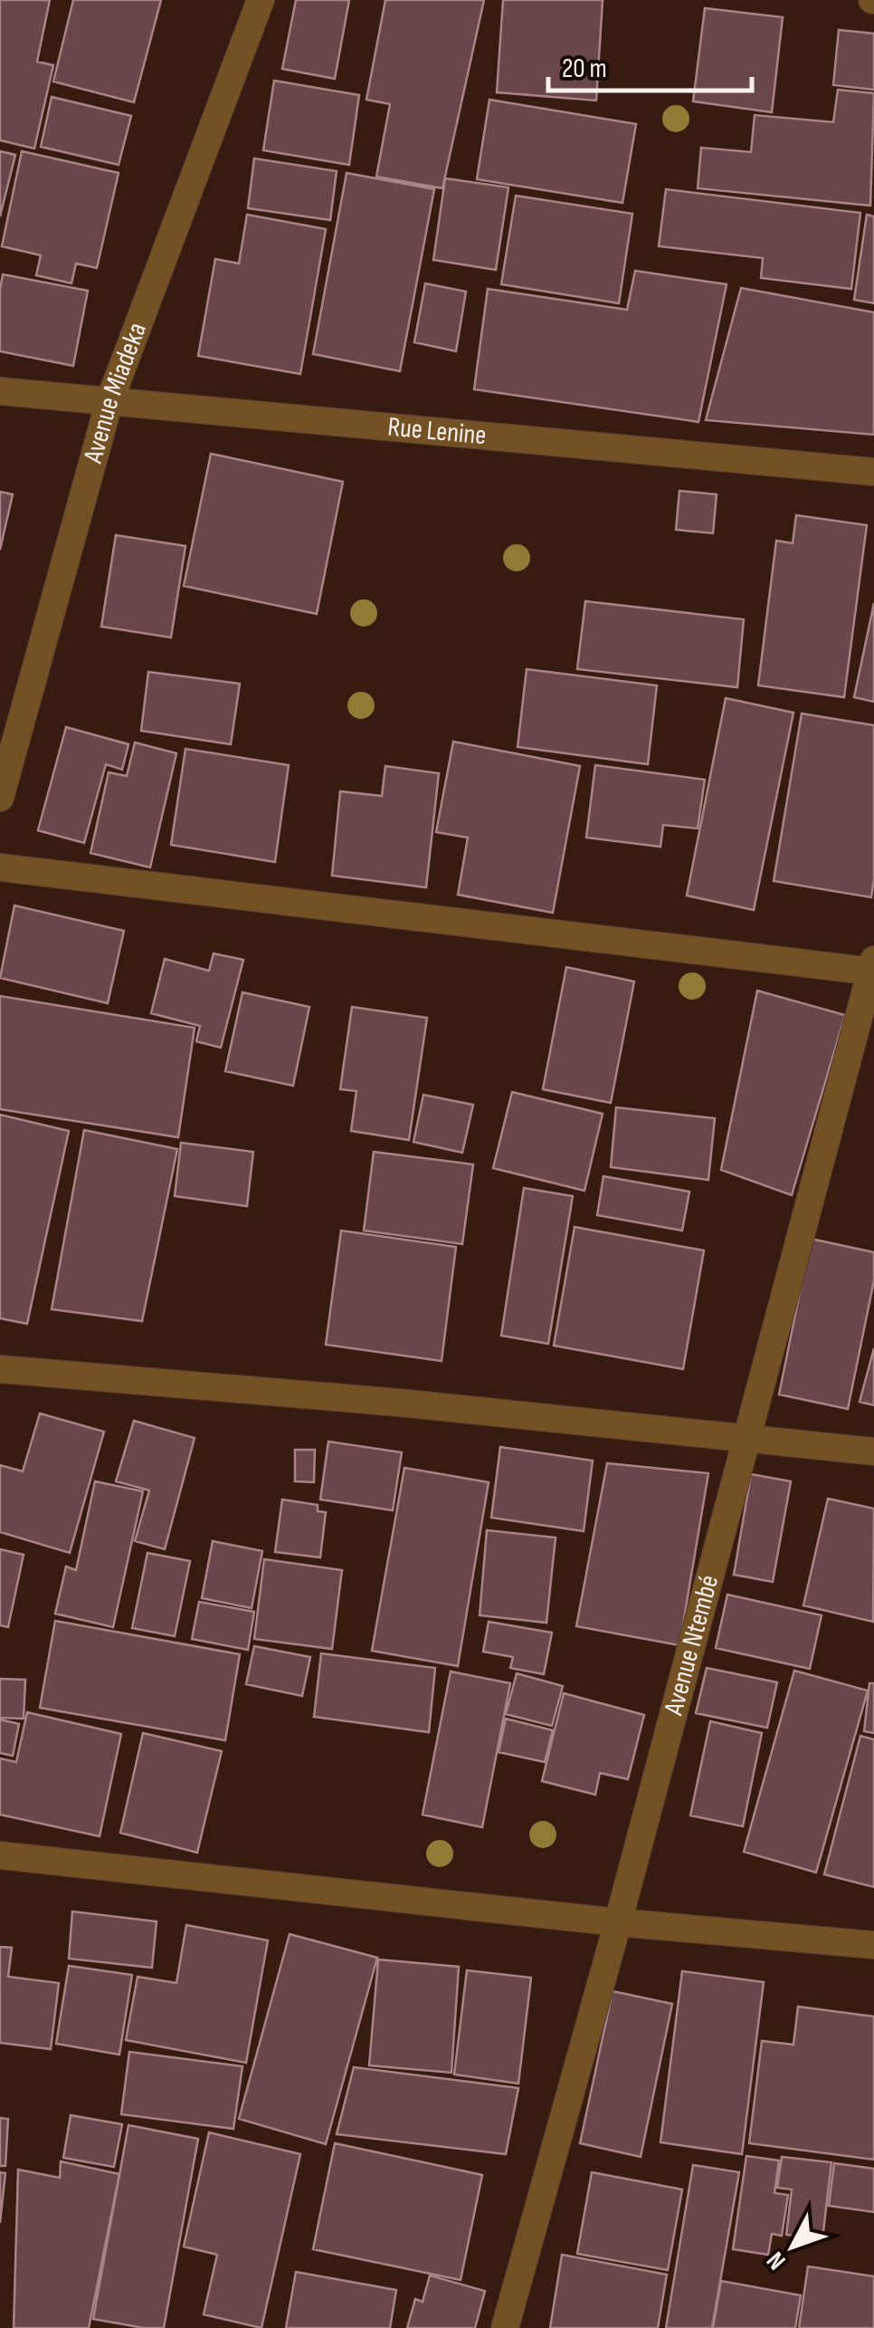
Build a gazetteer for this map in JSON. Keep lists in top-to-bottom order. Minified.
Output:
{"streets":{"street":["Avenue Miadeka","Rue Lenine","Avenue Ntembé"]},"crossings":[["Avenue Miadeka","Rue Lenine"]],"scale_bar":"20 m","north":"bottom left"}
